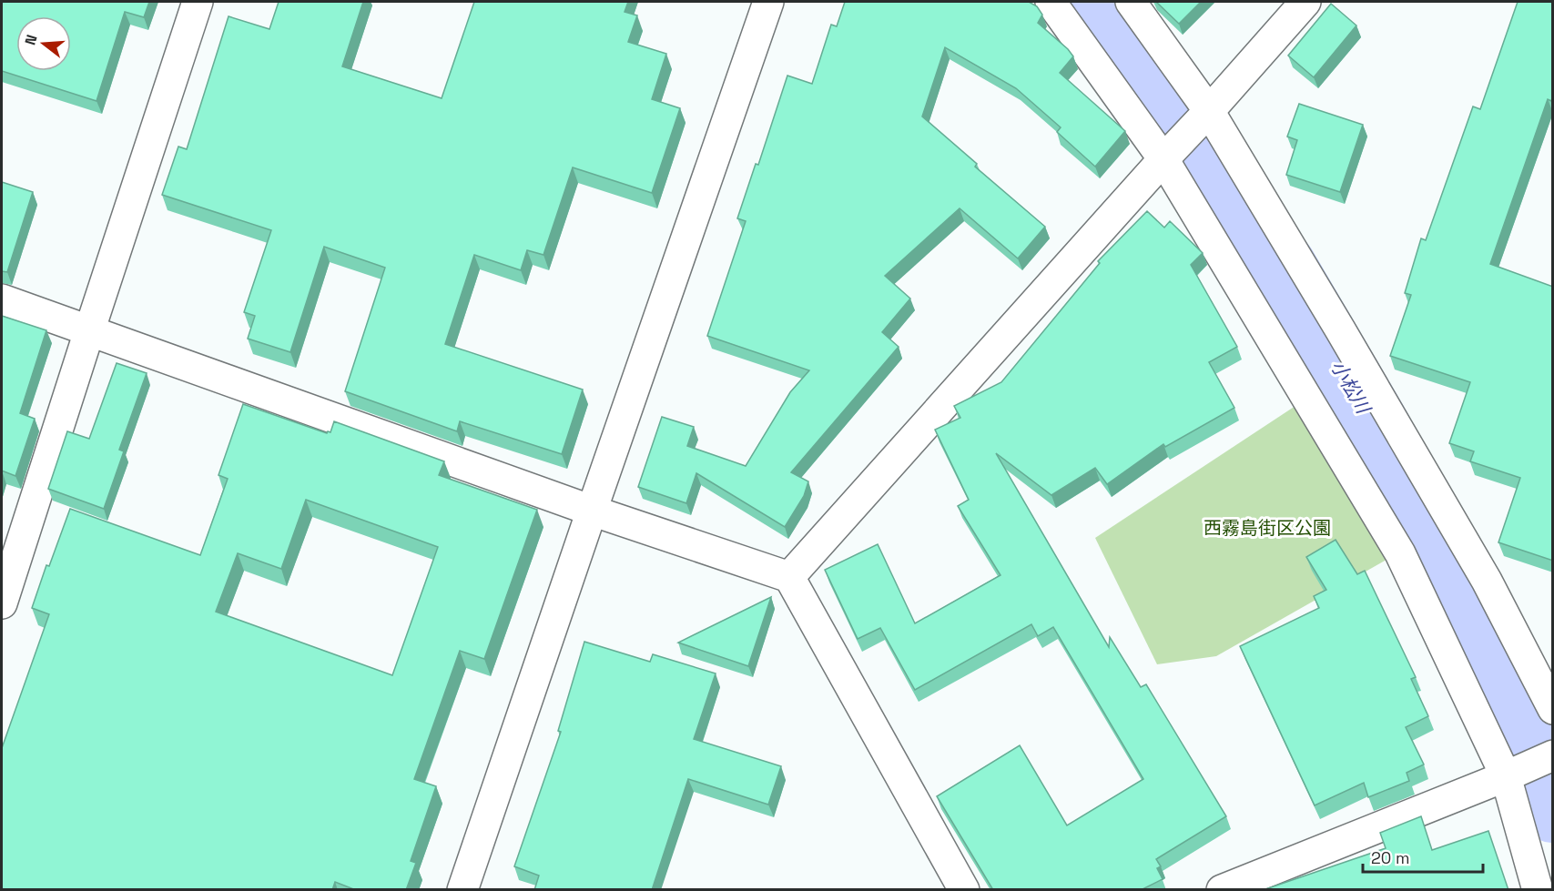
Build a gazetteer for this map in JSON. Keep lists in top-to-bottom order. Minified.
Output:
{"water":["小松川"],"parks":["西霧島街区公園"],"scale_bar":"20 m","north":"left"}
